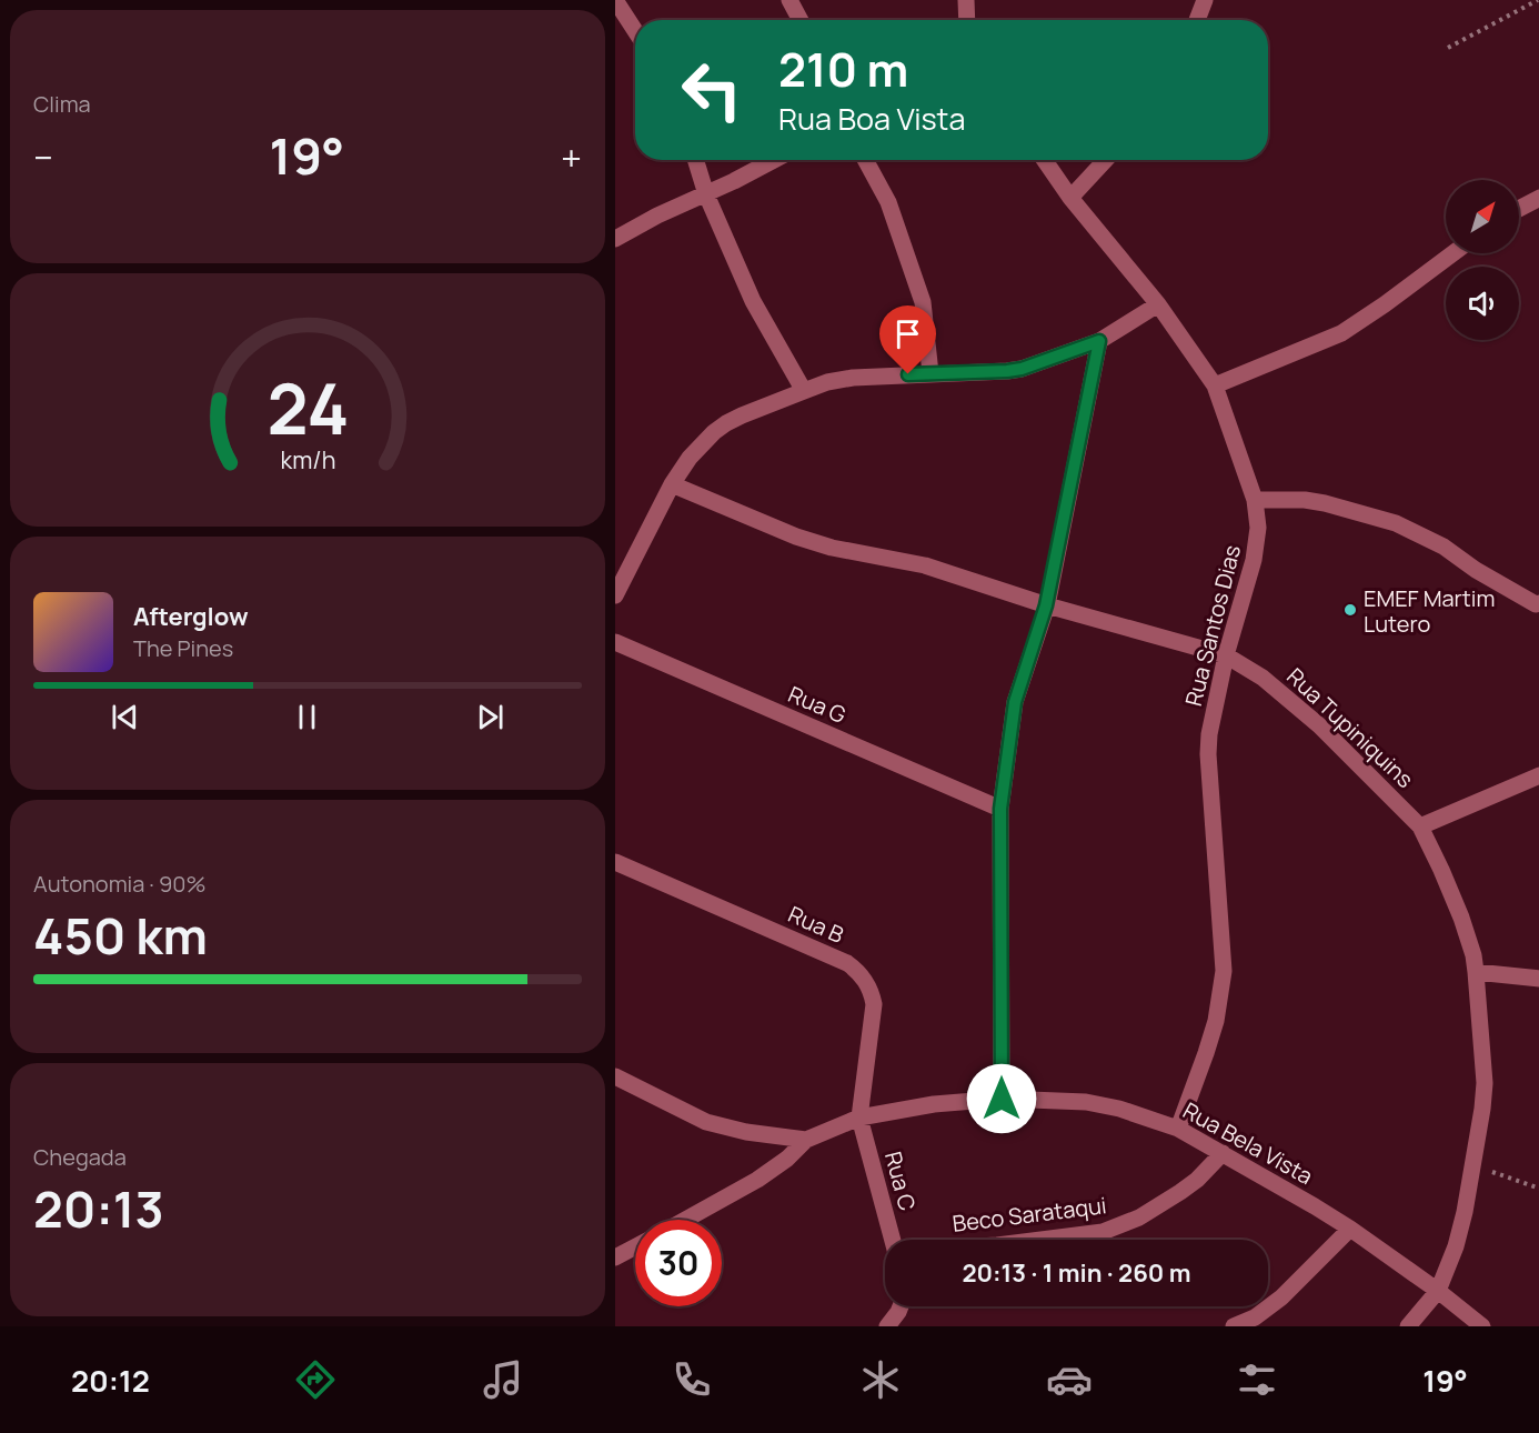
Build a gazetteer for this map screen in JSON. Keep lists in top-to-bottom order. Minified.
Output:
{"streets":{"street":["Rua Santos Dias","Rua G","Rua Tupiniquins","Rua B","Rua Bela Vista","Rua C","Beco Sarataqui"]},"crossings":[["Rua Santos Dias","Rua Tupiniquins"],["Rua Santos Dias","Rua Bela Vista"],["Rua Tupiniquins","Rua Bela Vista"],["Rua B","Rua Bela Vista"],["Rua B","Rua C"],["Rua Bela Vista","Rua C"],["Rua Bela Vista","Beco Sarataqui"]],"places":["EMEF Martim Lutero"],"north":"top right","page":{"tile":["Clima",["Autonomia · 90%","450 km"],["Chegada","20:13"]],"turn":["210 m","Rua Boa Vista"],"heat":["−","19°","+"],"song":["Afterglow","The Pines"],"limit":"30","trip":"20:13 · 1 min · 260 m","tabs":["20:12","19°"],"gauge":["24","km/h"]}}
